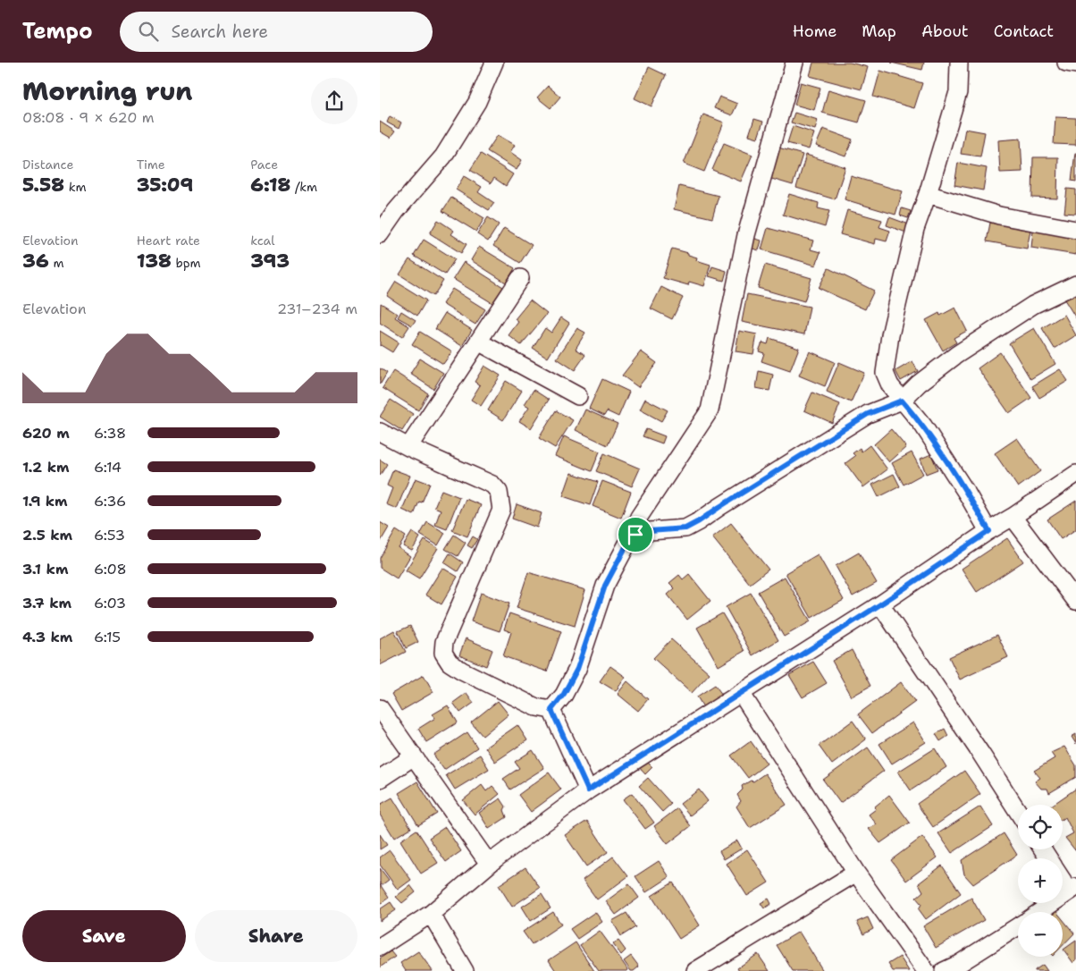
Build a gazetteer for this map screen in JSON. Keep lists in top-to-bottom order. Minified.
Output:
{"page":{"header":"Tempo","search":"Search here","nav":["Home","Map","About","Contact"],"heading":["Morning run","08:08 · 9 × 620 m"],"stats":[["Distance","5.58 km"],["Time","35:09"],["Pace","6:18 /km"],["Elevation","36 m"],["Heart rate","138 bpm"],["kcal","393"]],"chart":["Elevation","231–234 m"],"list":[{"name":"620 m","note":"6:38"},{"name":"1.2 km","note":"6:14"},{"name":"1.9 km","note":"6:36"},{"name":"2.5 km","note":"6:53"},{"name":"3.1 km","note":"6:08"},{"name":"3.7 km","note":"6:03"},{"name":"4.3 km","note":"6:15"}],"map_buttons":["+","−"],"buttons":["Save","Share"]}}
